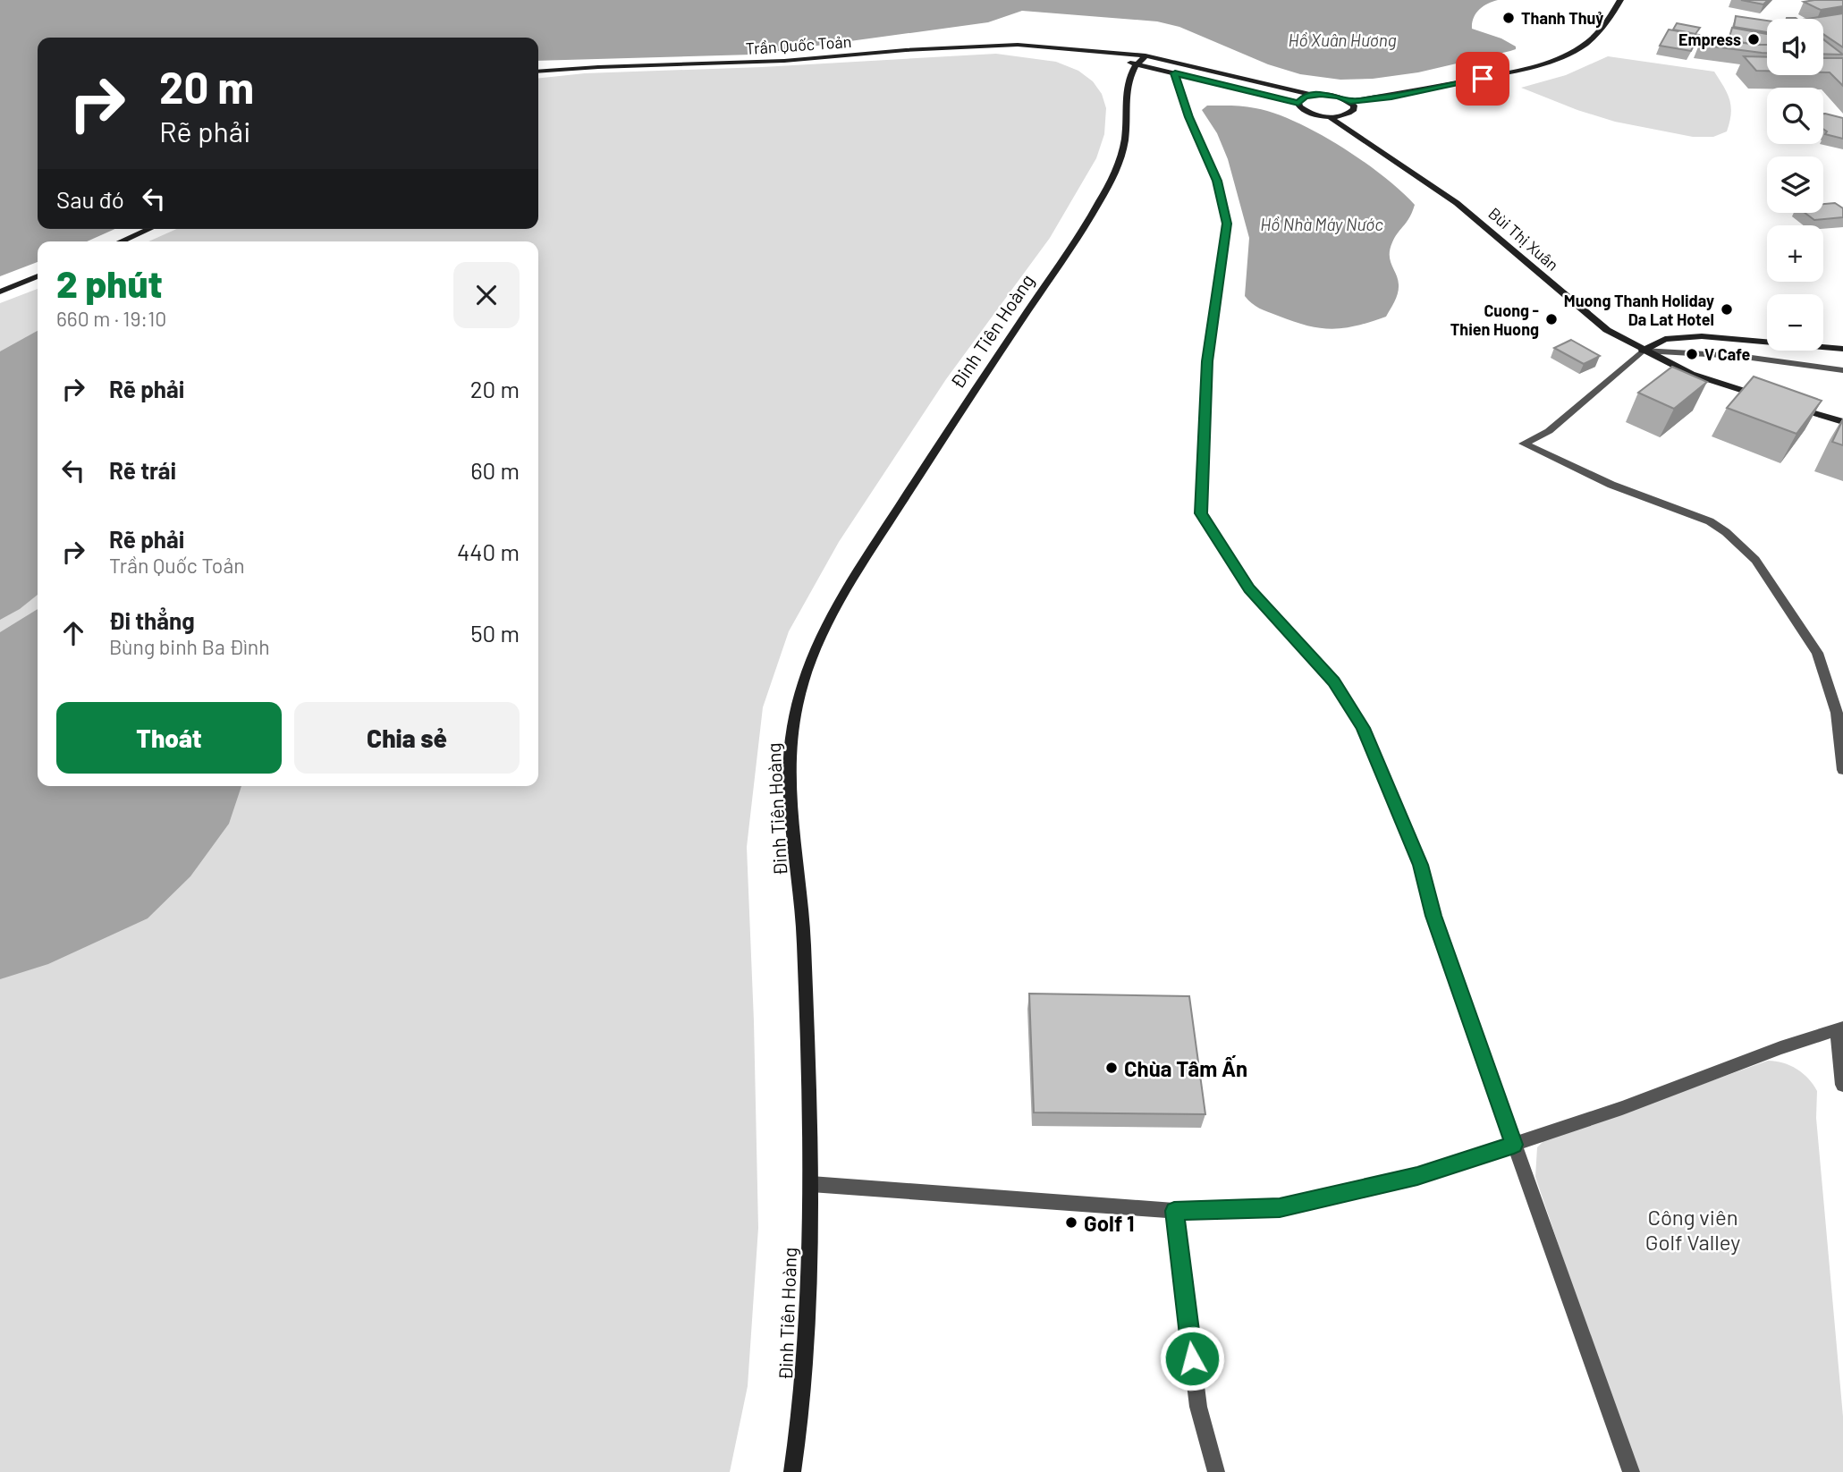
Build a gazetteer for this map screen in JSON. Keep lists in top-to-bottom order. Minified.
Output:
{"streets":{"main road":["Trần Quốc Toản","Bùi Thị Xuân","Đinh Tiên Hoàng"]},"crossings":[["Trần Quốc Toản","Bùi Thị Xuân"],["Trần Quốc Toản","Đinh Tiên Hoàng"]],"water":["Hồ Xuân Hương","Hồ Nhà Máy Nước"],"parks":["Công viên Golf Valley"],"places":["Thanh Thuỷ","Empress","Muong Thanh Holiday Da Lat Hotel","Cuong - Thien Huong","V Cafe","Chùa Tâm Ấn","Golf 1"],"page":{"map_buttons":["+","−"],"turn":["20 m","Rẽ phải"],"then":"Sau đó","heading":["2 phút","660 m · 19:10"],"list":[{"name":"Rẽ phải","value":"20 m"},{"name":"Rẽ trái","value":"60 m"},{"name":"Rẽ phải","note":"Trần Quốc Toản","value":"440 m"},{"name":"Đi thẳng","note":"Bùng binh Ba Đình","value":"50 m"}],"buttons":["Thoát","Chia sẻ"]}}
